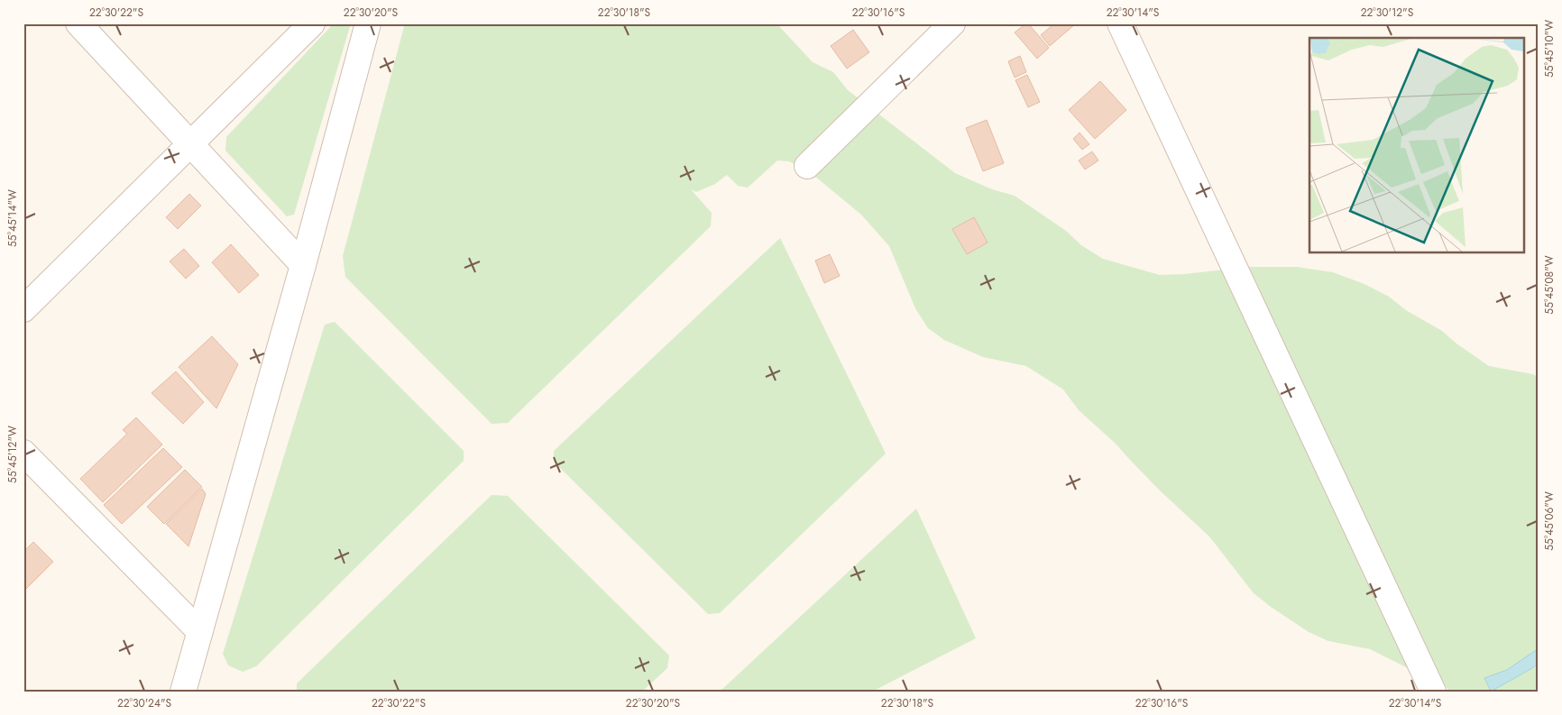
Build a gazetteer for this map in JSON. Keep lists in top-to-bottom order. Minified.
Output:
{"coordinates":["22°30'22\"S","22°30'20\"S","22°30'18\"S","22°30'16\"S","22°30'14\"S","22°30'12\"S","55°45'10\"W","55°45'14\"W","55°45'08\"W","55°45'12\"W","55°45'06\"W","22°30'24\"S"]}
